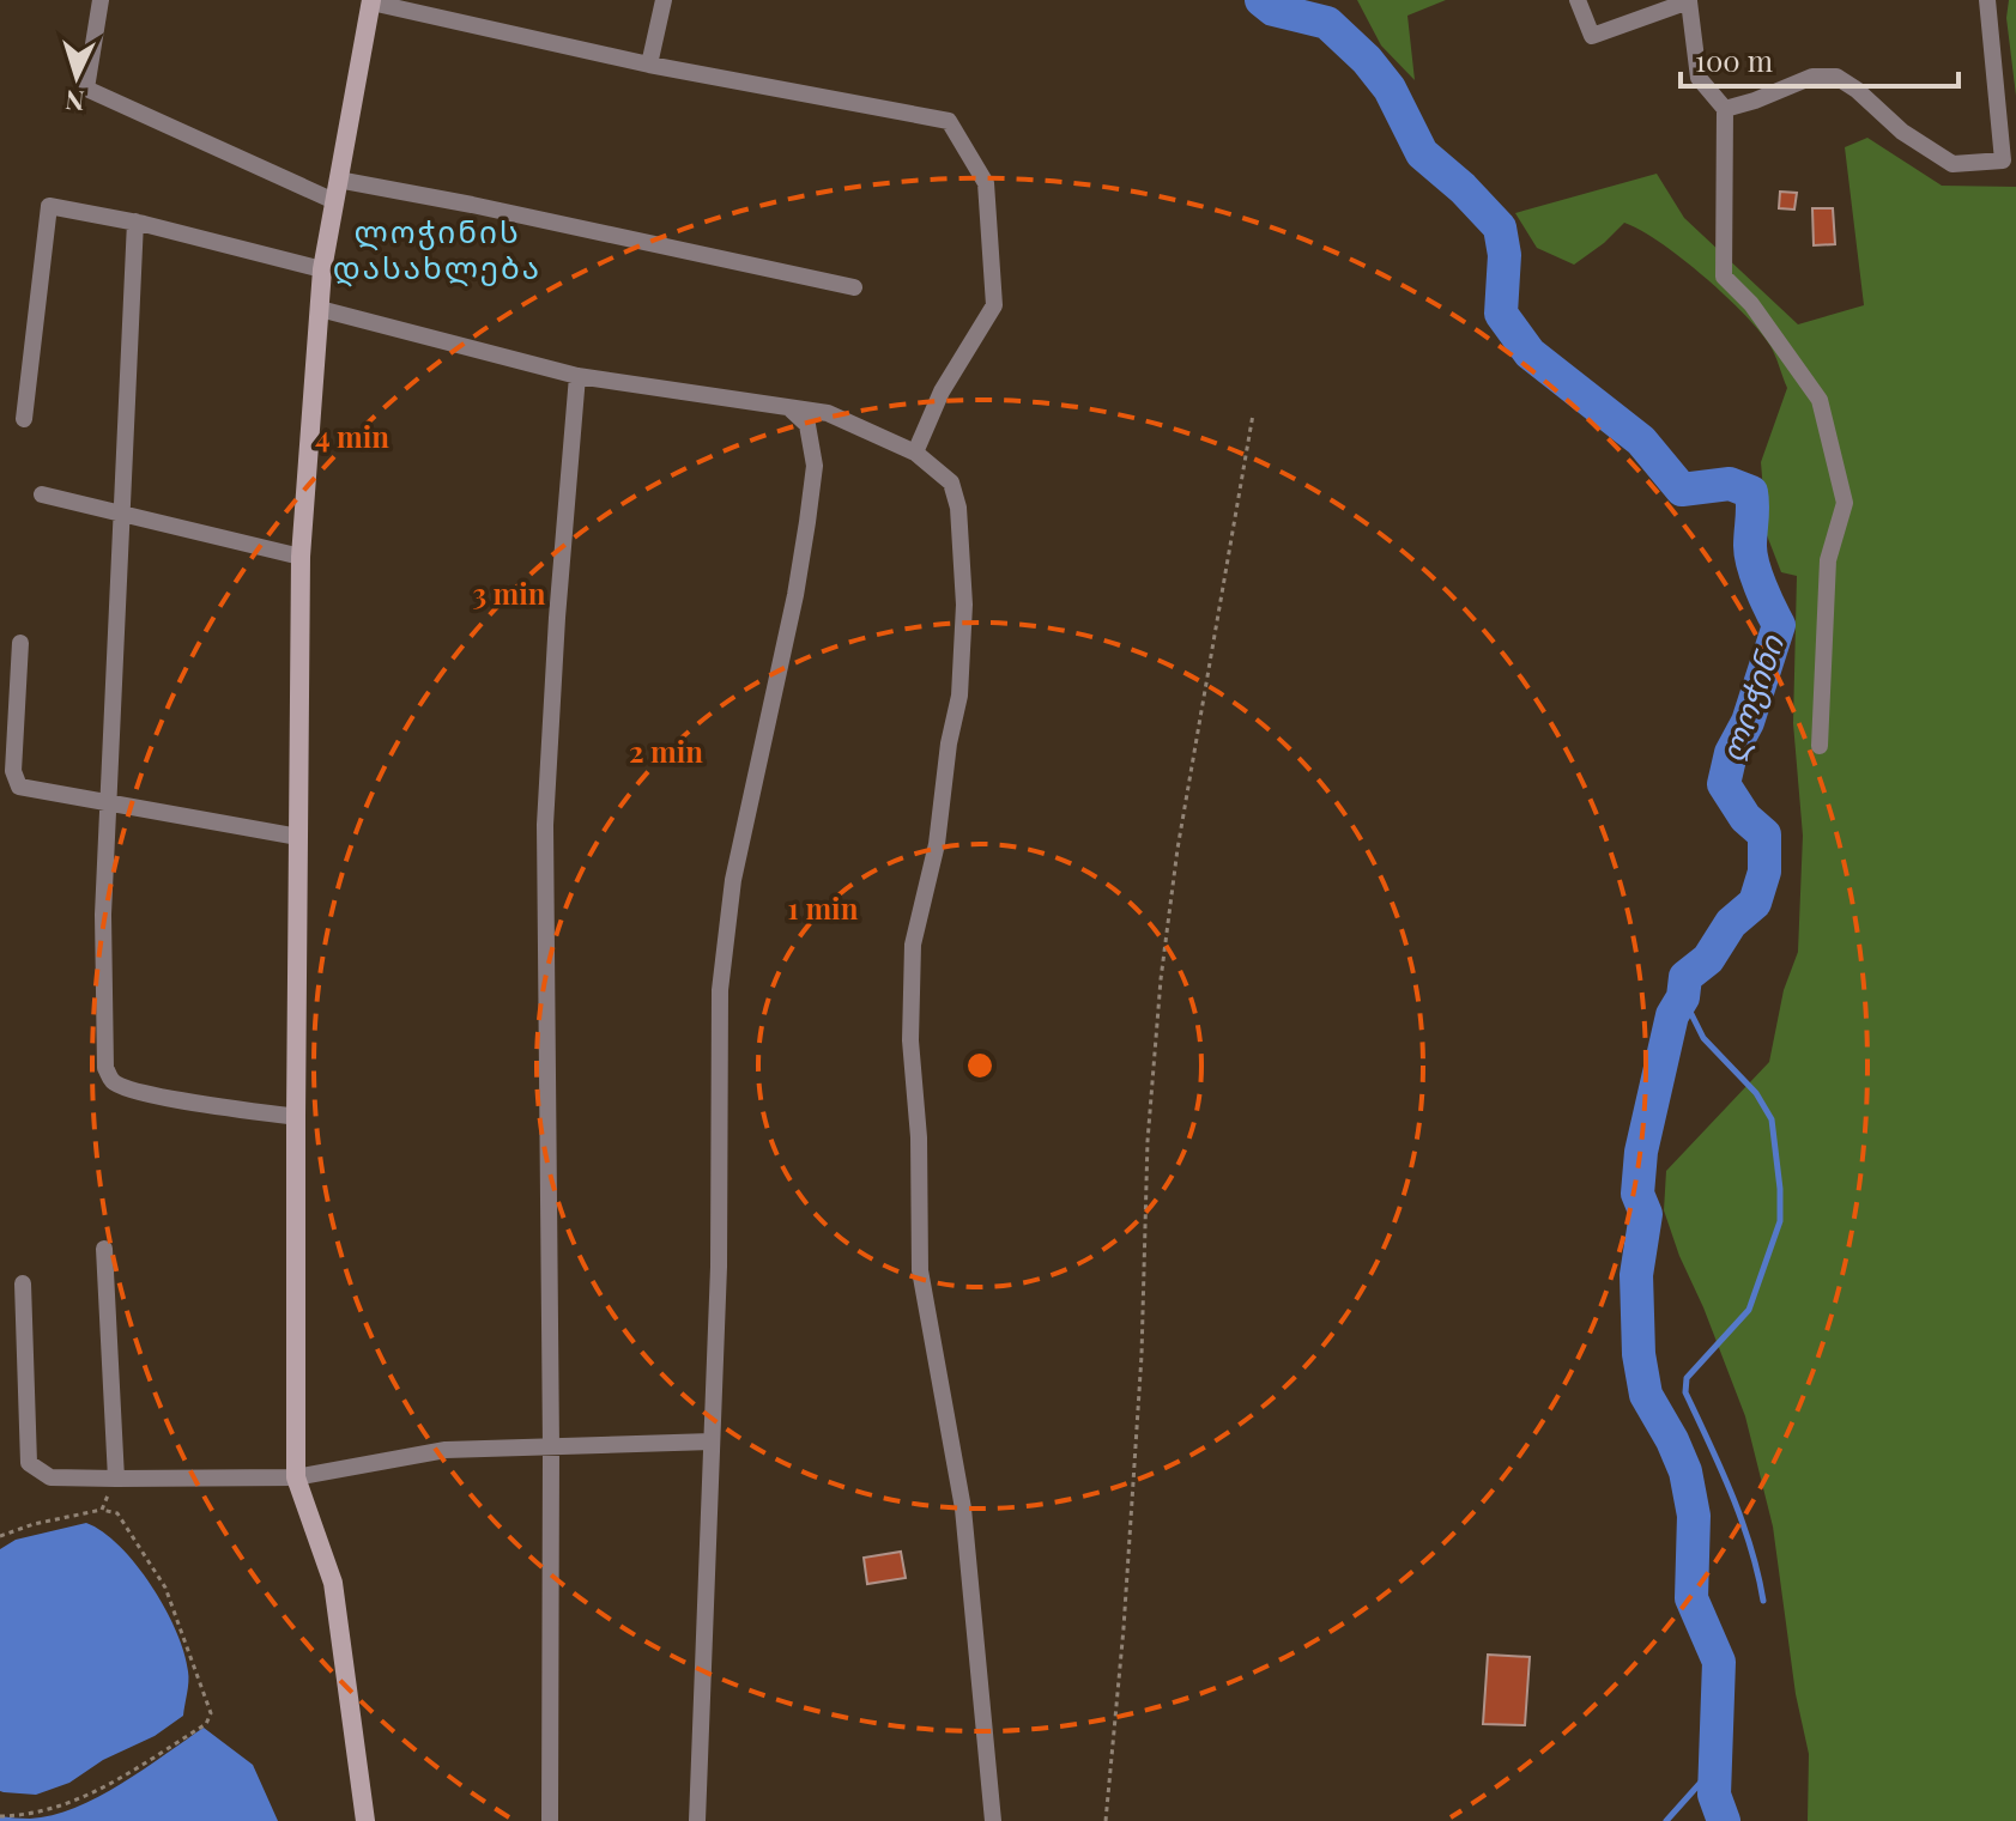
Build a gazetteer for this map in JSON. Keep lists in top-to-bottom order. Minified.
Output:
{"districts":["ლოჭინის დასახლება"],"water":["ლოჭინი"],"scale_bar":"100 m","north":"bottom","rings":["4 min","3 min","2 min","1 min"]}
